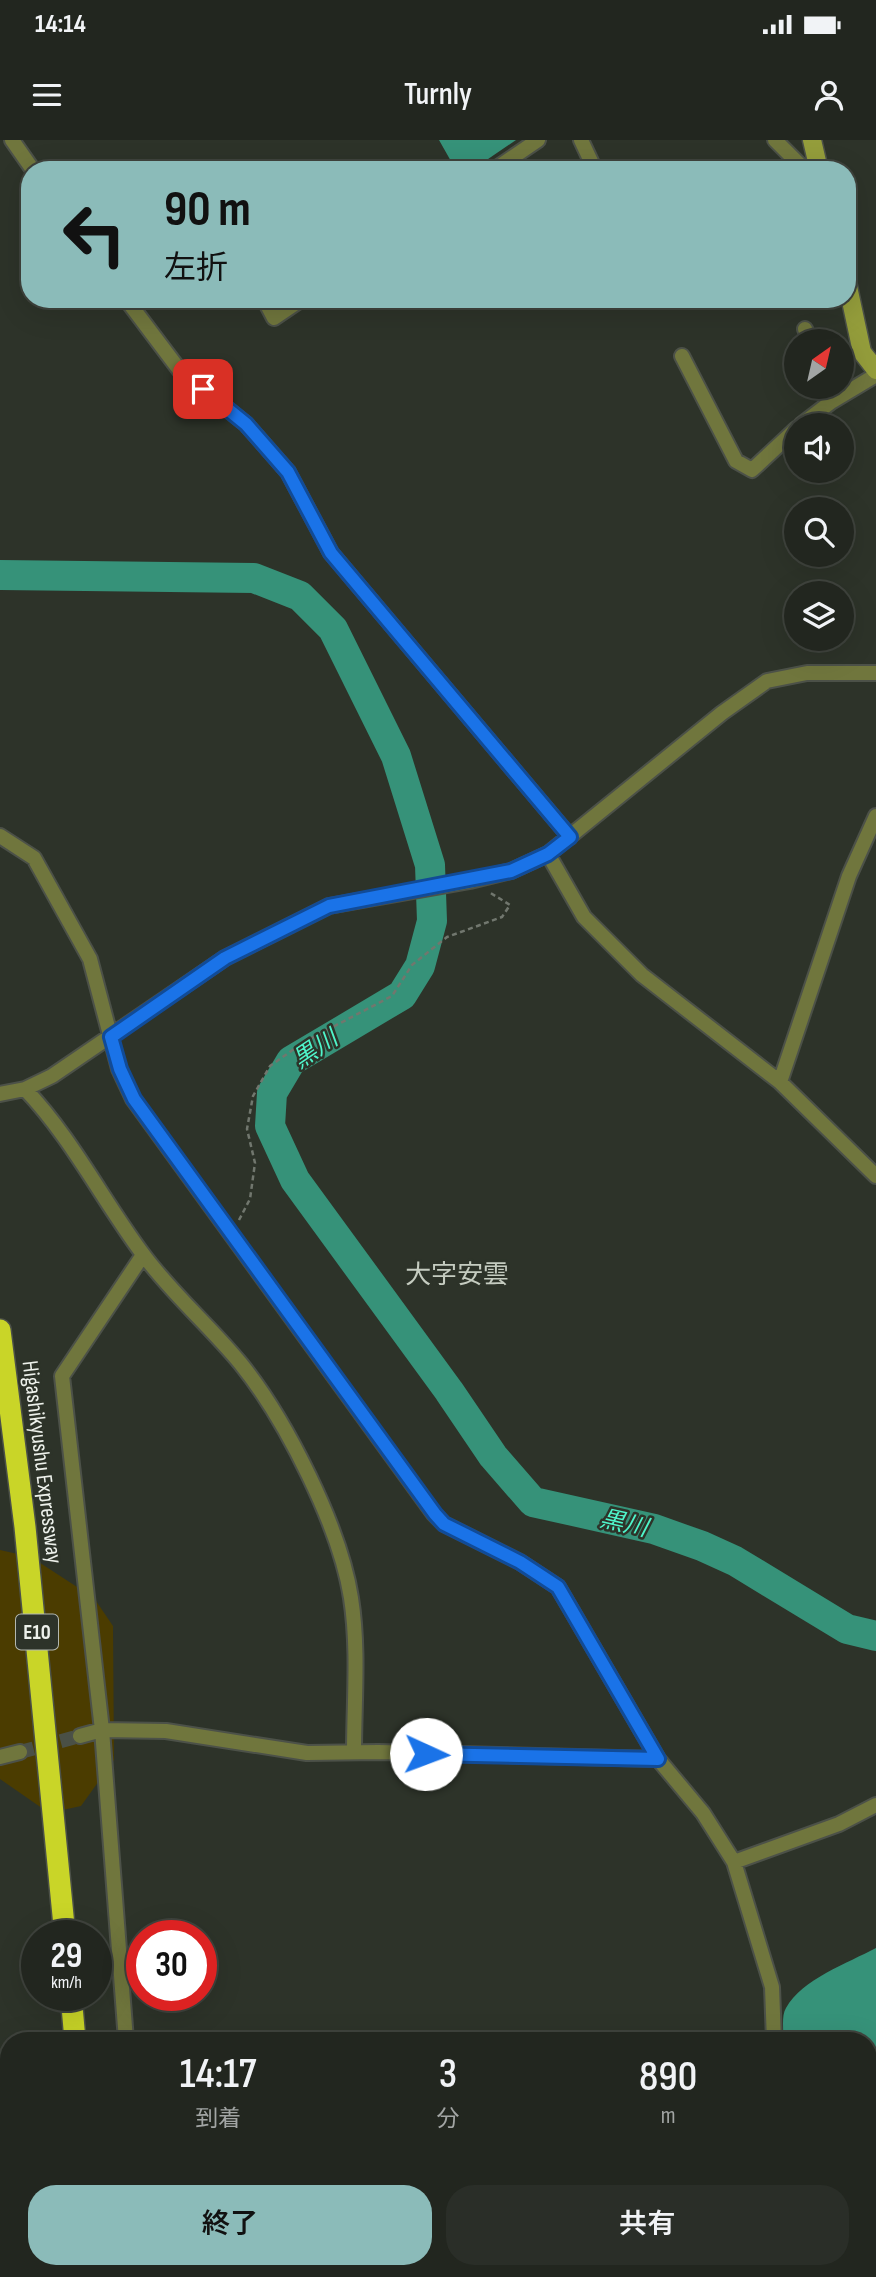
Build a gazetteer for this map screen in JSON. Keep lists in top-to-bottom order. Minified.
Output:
{"streets":{"highway":["Higashikyushu Expressway","E10"]},"districts":["大字安雲"],"water":["黒川"],"north":"top right","page":{"status":"14:14","header":"Turnly","turn":["90 m","左折"],"speed":"29 km/h","limit":"30","eta":["14:17","到着","3","分","890","m"],"buttons":["終了","共有"]}}
